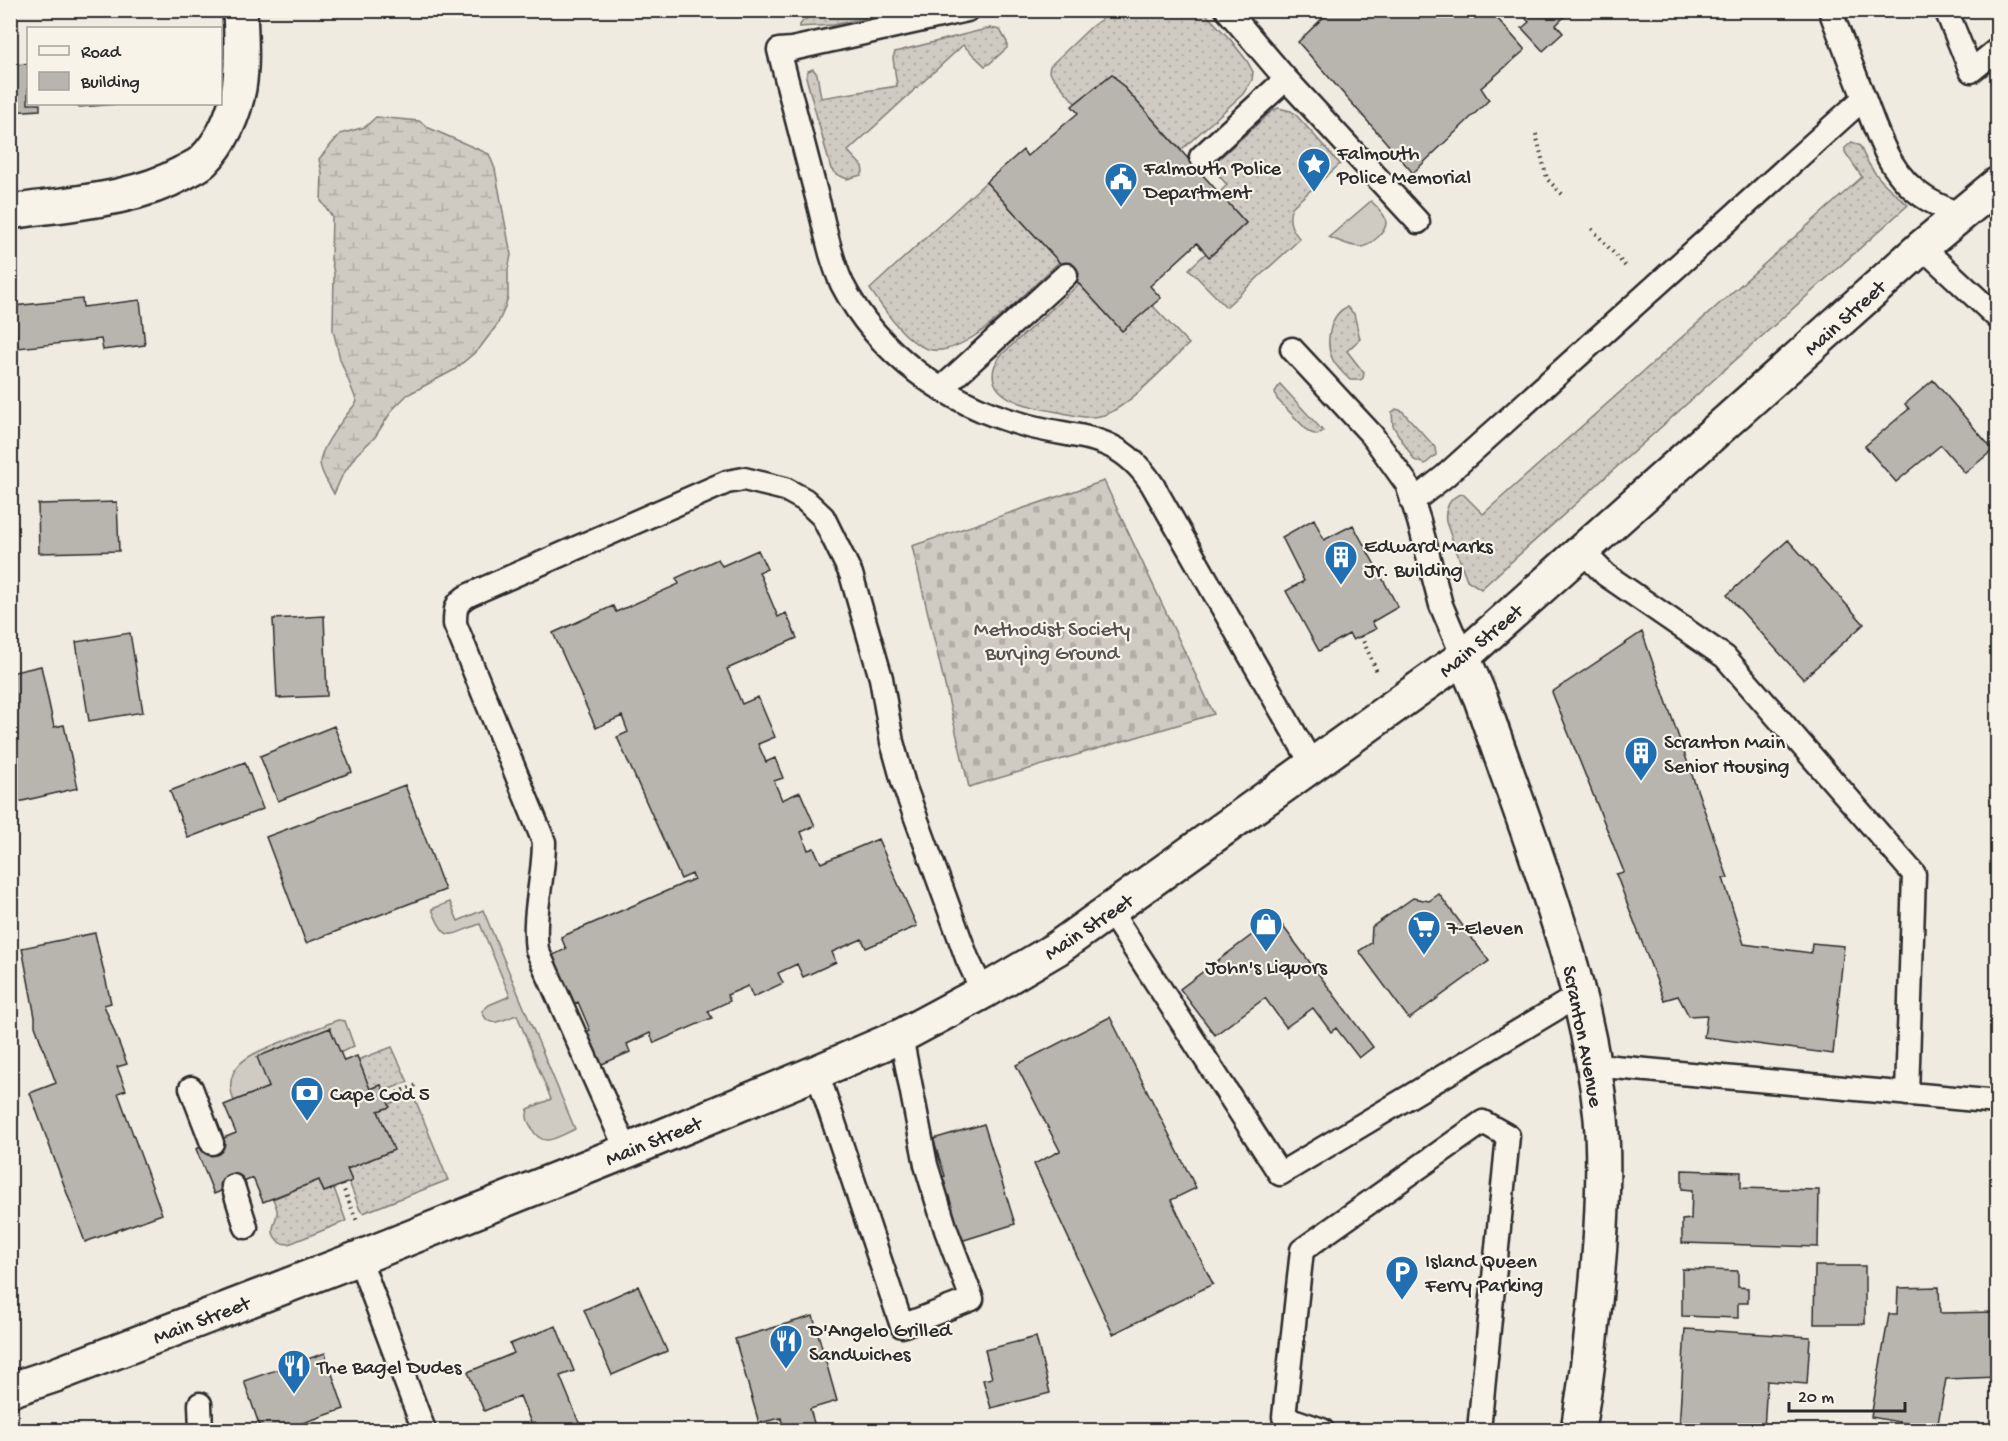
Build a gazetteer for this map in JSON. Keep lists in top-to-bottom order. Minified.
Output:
{"streets":{"main road":["Main Street","Scranton Avenue"]},"crossings":[["Main Street","Scranton Avenue"]],"parks":["Methodist Society Burying Ground"],"places":{"place":["Falmouth Police Memorial"],"public building":["Falmouth Police Department"],"building":["Edward Marks Jr. Building","Scranton Main Senior Housing"],"shop":["John's Liquors"],"supermarket":["7-Eleven"],"bank":["Cape Cod 5"],"parking":["Island Queen Ferry Parking"],"restaurant":["D'Angelo Grilled Sandwiches","The Bagel Dudes"]},"legend":["Road","Building"],"scale_bar":"20 m"}
